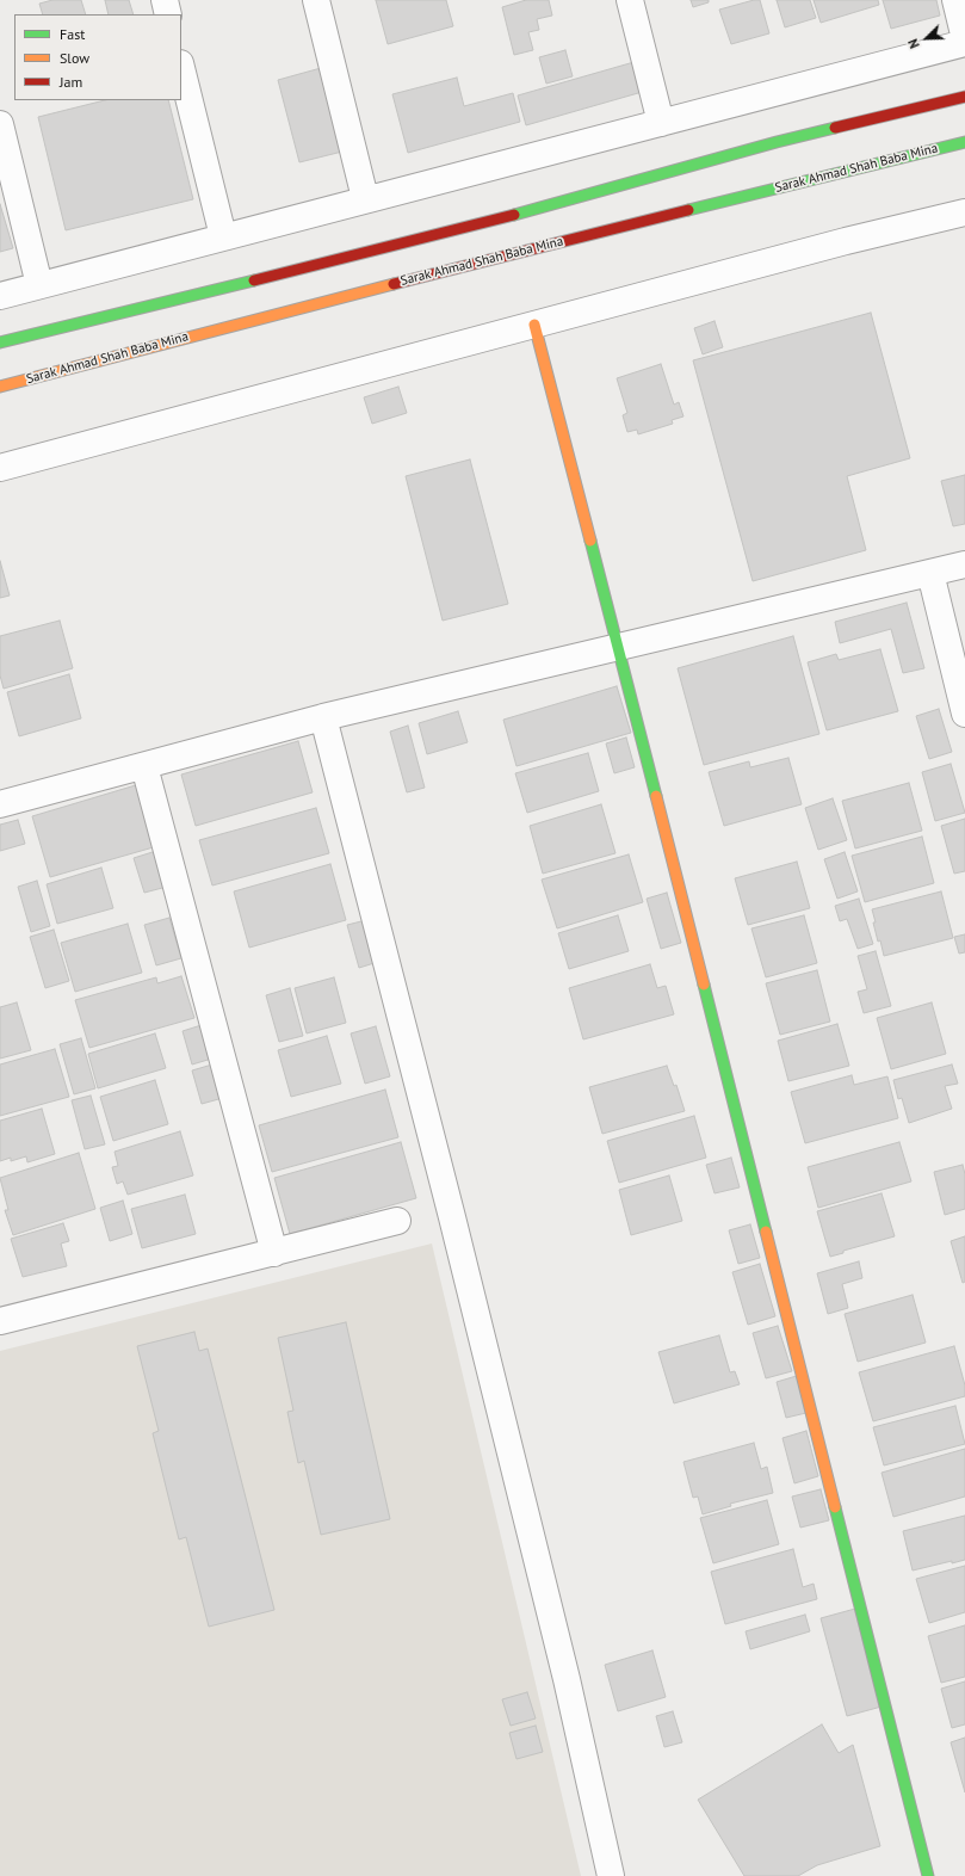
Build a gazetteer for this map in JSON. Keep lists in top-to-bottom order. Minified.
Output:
{"streets":{"main road":["Sarak Ahmad Shah Baba Mina"]},"legend":["Fast","Slow","Jam"],"north":"bottom left"}
